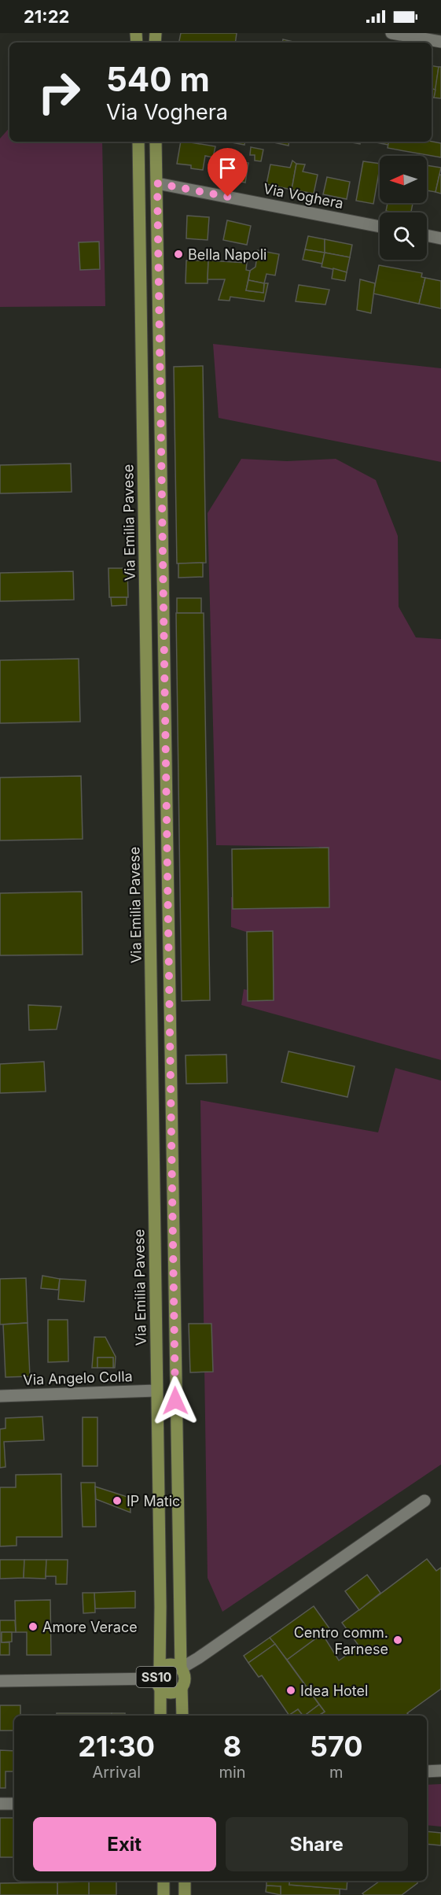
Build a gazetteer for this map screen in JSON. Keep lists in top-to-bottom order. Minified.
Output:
{"streets":{"main road":["Via Emilia Pavese","SS10"],"street":["Via Voghera","Via Angelo Colla"]},"crossings":[["Via Voghera","SS10"],["Via Emilia Pavese","Via Angelo Colla"],["Via Emilia Pavese","SS10"]],"places":["Bella Napoli","IP Matic","Amore Verace","Centro comm. Farnese","Idea Hotel"],"north":"left","page":{"status":"21:22","turn":["540 m","Via Voghera"],"eta":["21:30","Arrival","8","min","570","m"],"buttons":["Exit","Share"]}}
